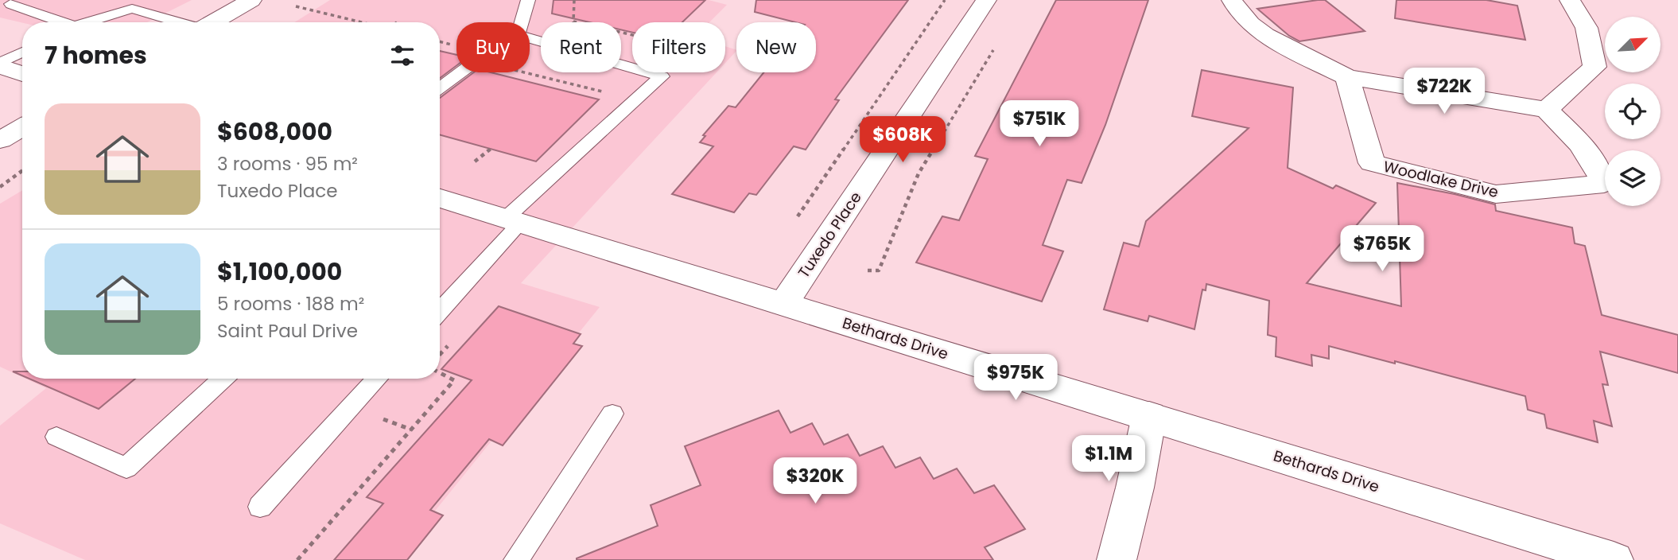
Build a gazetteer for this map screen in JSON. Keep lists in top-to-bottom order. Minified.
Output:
{"streets":{"street":["Woodlake Drive","Tuxedo Place","Bethards Drive"]},"crossings":[["Tuxedo Place","Bethards Drive"]],"north":"top right","page":{"chip":["Buy","Rent","Filters","New"],"heading":"7 homes","price":["$722K","$751K","$608K","$765K","$975K","$1.1M","$320K"],"list":[{"name":"$608,000","note":"3 rooms · 95 m² · Tuxedo Place"},{"name":"$1,100,000","note":"5 rooms · 188 m² · Saint Paul Drive"}]}}
